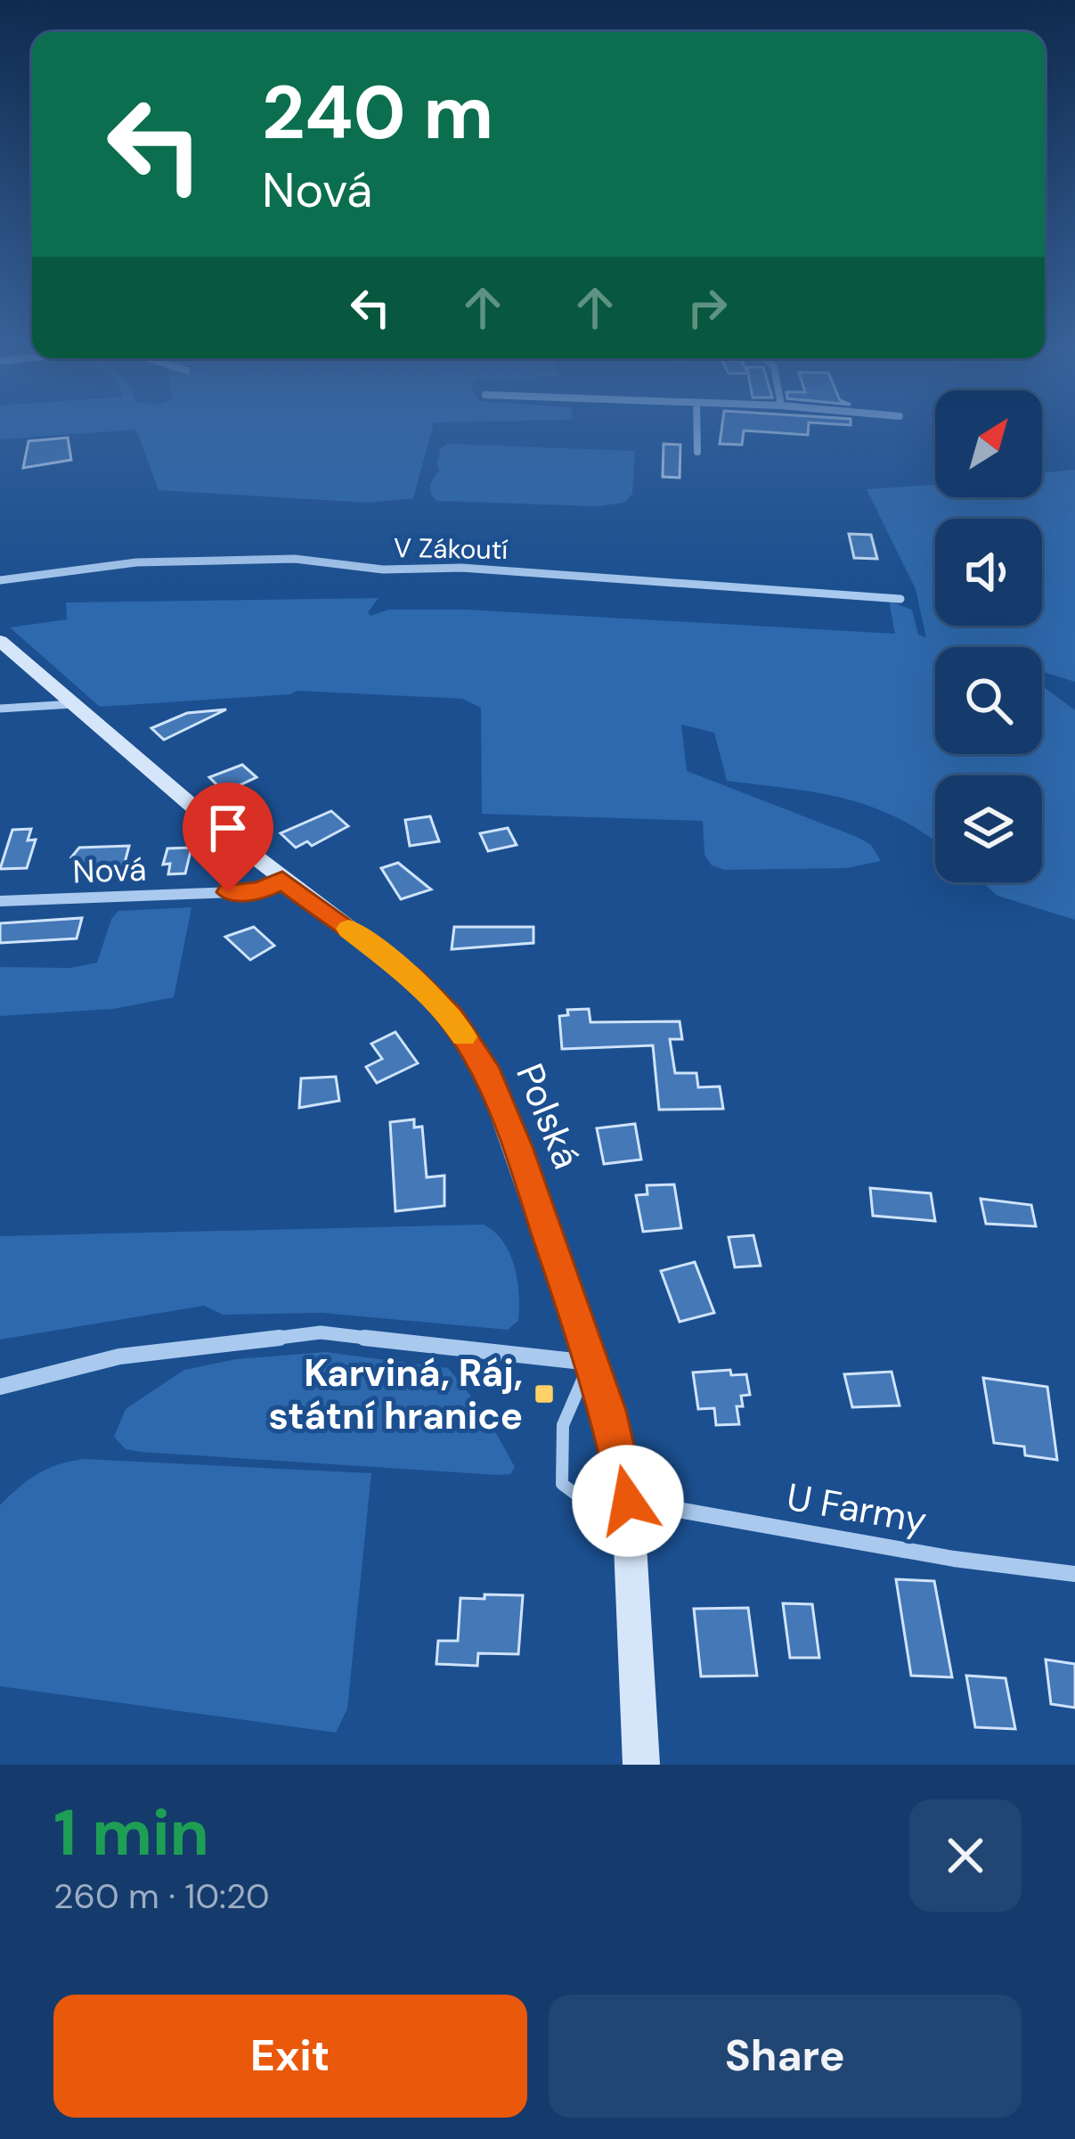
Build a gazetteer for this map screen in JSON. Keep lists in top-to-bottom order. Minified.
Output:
{"streets":{"street":["V Zákoutí","Nová","Polská","U Farmy"]},"crossings":[["Nová","Polská"],["Polská","U Farmy"]],"places":{"transit":["Karviná, Ráj, státní hranice"]},"north":"top right","page":{"turn":["240 m","Nová"],"heading":["1 min","260 m · 10:20"],"buttons":["Exit","Share"]}}
